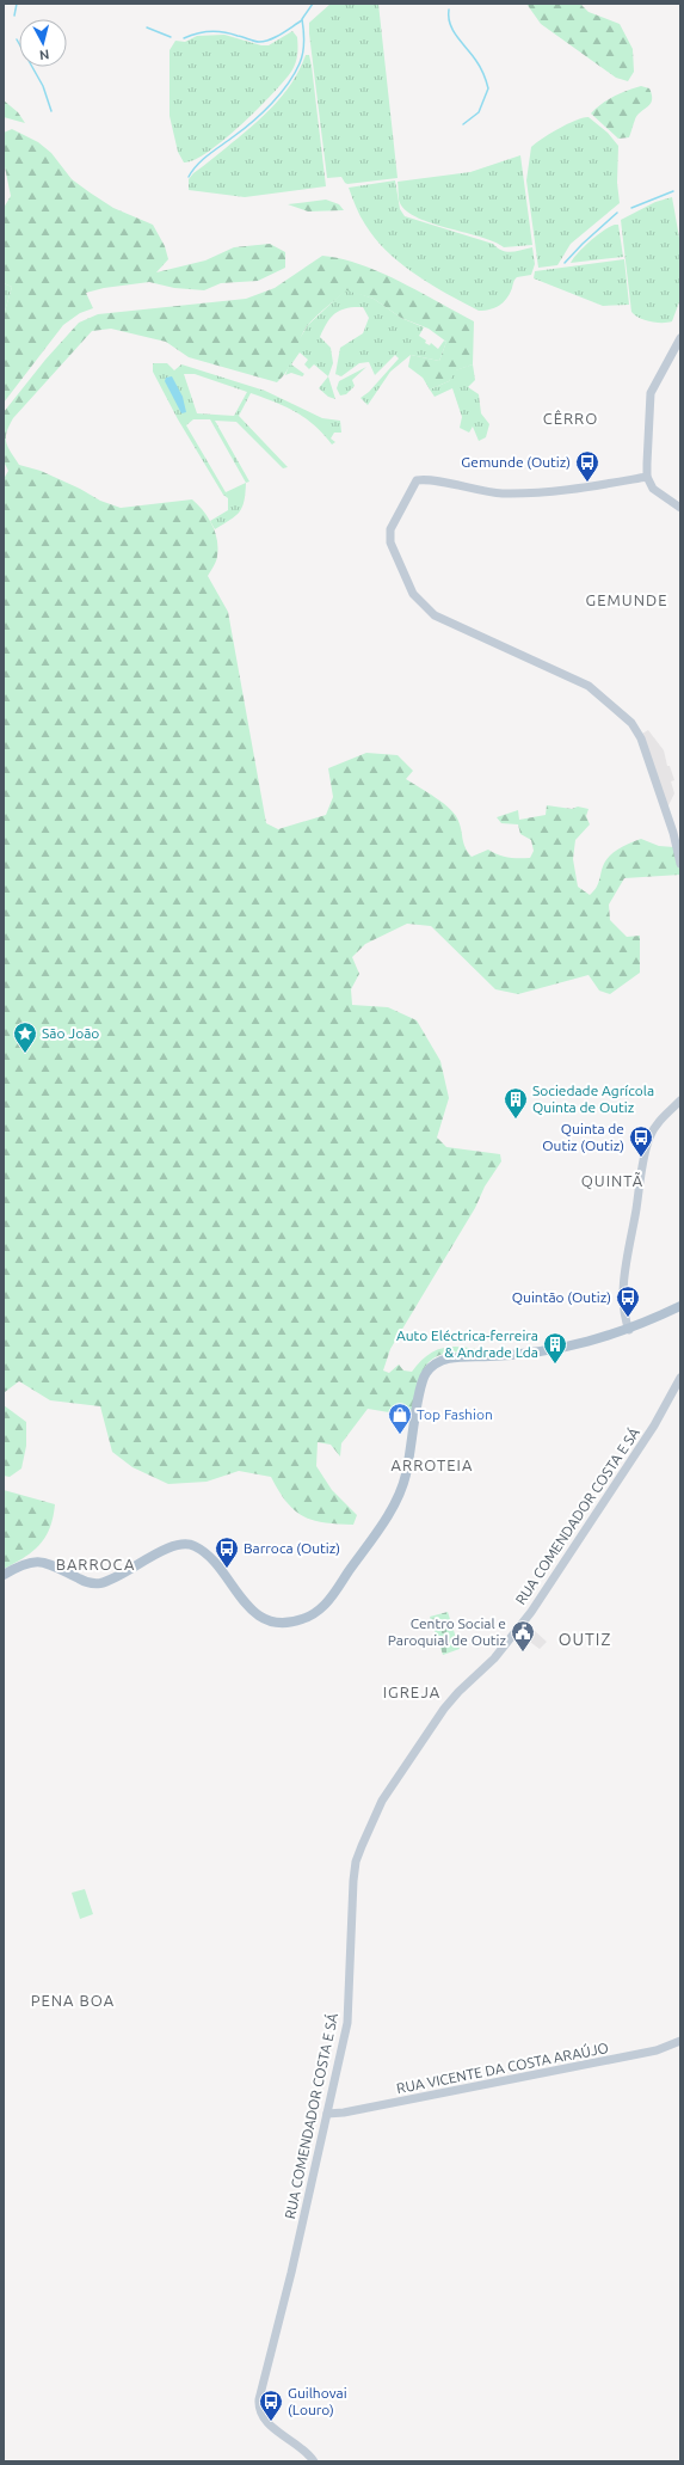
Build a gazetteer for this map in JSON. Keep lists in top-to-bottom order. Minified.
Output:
{"streets":{"main road":["RUA COMENDADOR COSTA E SÁ","RUA VICENTE DA COSTA ARAÚJO"]},"crossings":[["RUA COMENDADOR COSTA E SÁ","RUA VICENTE DA COSTA ARAÚJO"]],"districts":["CÊRRO","GEMUNDE","QUINTÃ","ARROTEIA","BARROCA","OUTIZ","IGREJA","PENA BOA"],"places":{"bus stop":["Gemunde (Outiz)","Quinta de Outiz (Outiz)","Quintão (Outiz)","Barroca (Outiz)","Guilhovai (Louro)"],"place":["São João"],"building":["Sociedade Agrícola Quinta de Outiz","Auto Eléctrica-ferreira & Andrade Lda"],"shop":["Top Fashion"],"public building":["Centro Social e Paroquial de Outiz"]},"north":"bottom"}
